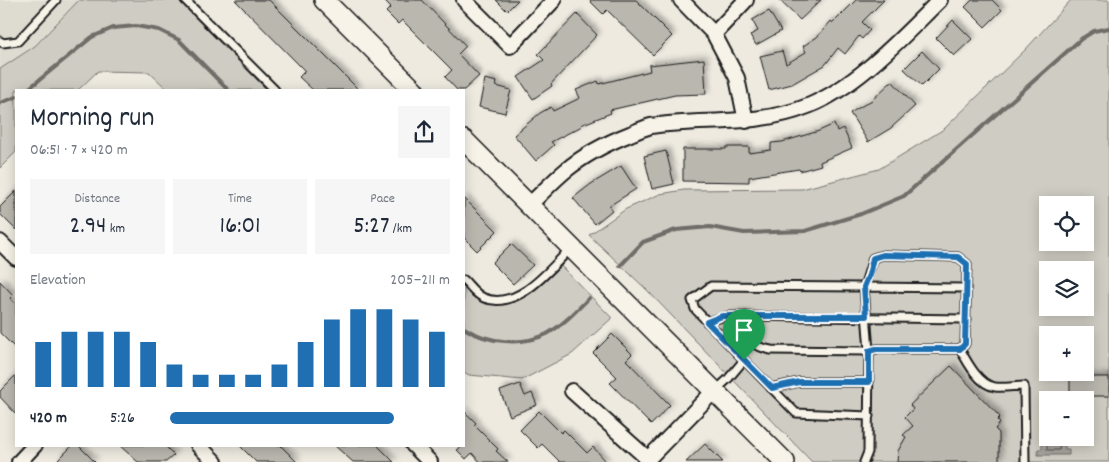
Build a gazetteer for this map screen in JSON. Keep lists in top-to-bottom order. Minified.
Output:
{"page":{"heading":["Morning run","06:51 · 7 × 420 m"],"stats":[["Distance","2.94 km"],["Time","16:01"],["Pace","5:27 /km"]],"map_buttons":["+","−"],"chart":["Elevation","205–211 m"],"list":[{"name":"420 m","note":"5:26"}]}}
